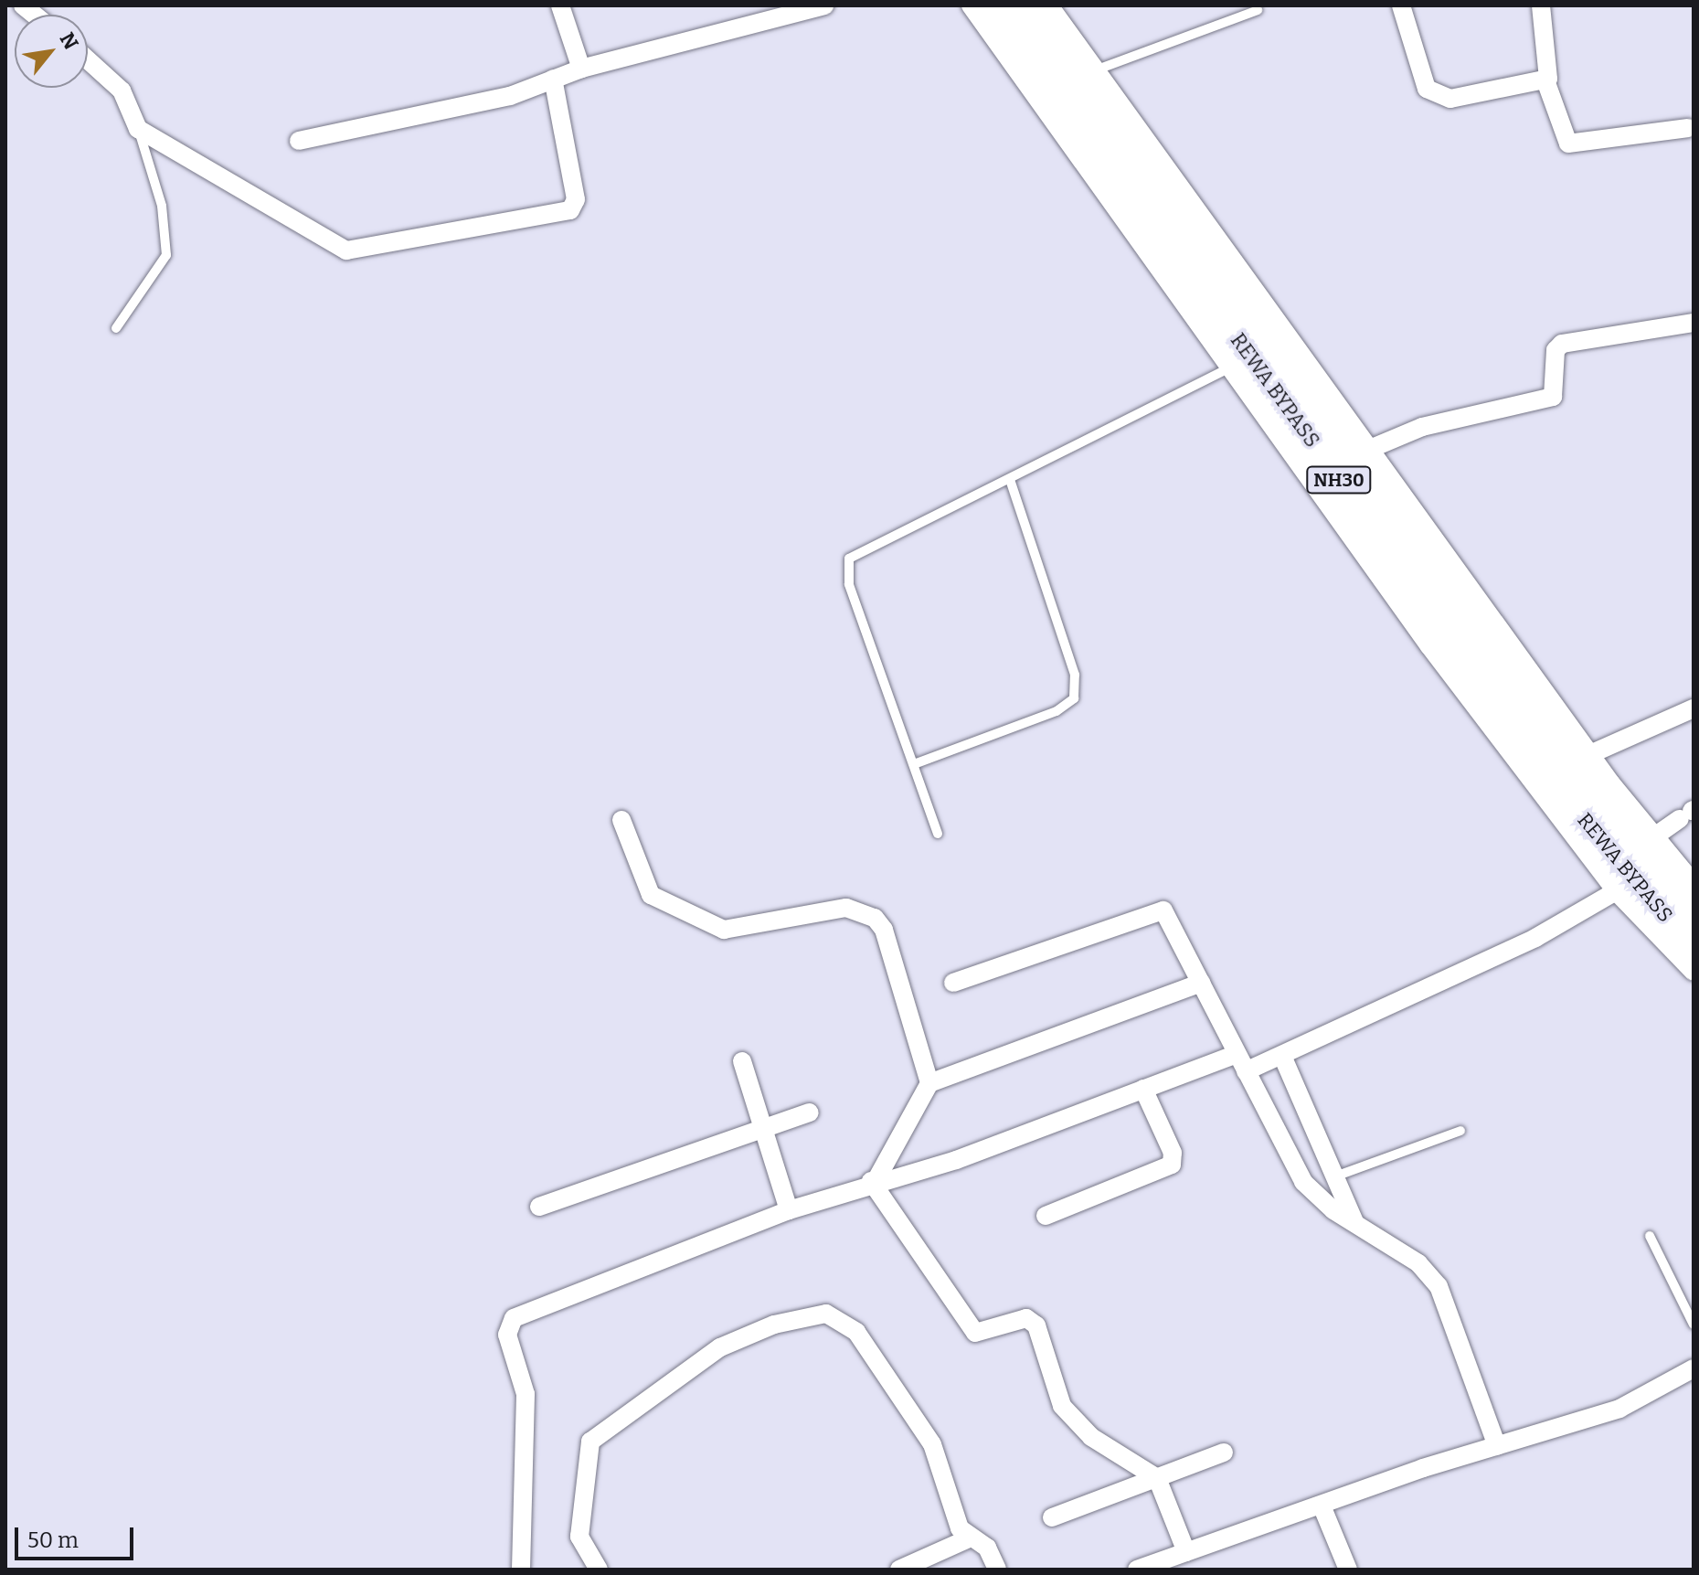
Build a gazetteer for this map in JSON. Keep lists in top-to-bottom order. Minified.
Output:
{"streets":{"highway":["REWA BYPASS","NH30"]},"scale_bar":"50 m","north":"top right"}
